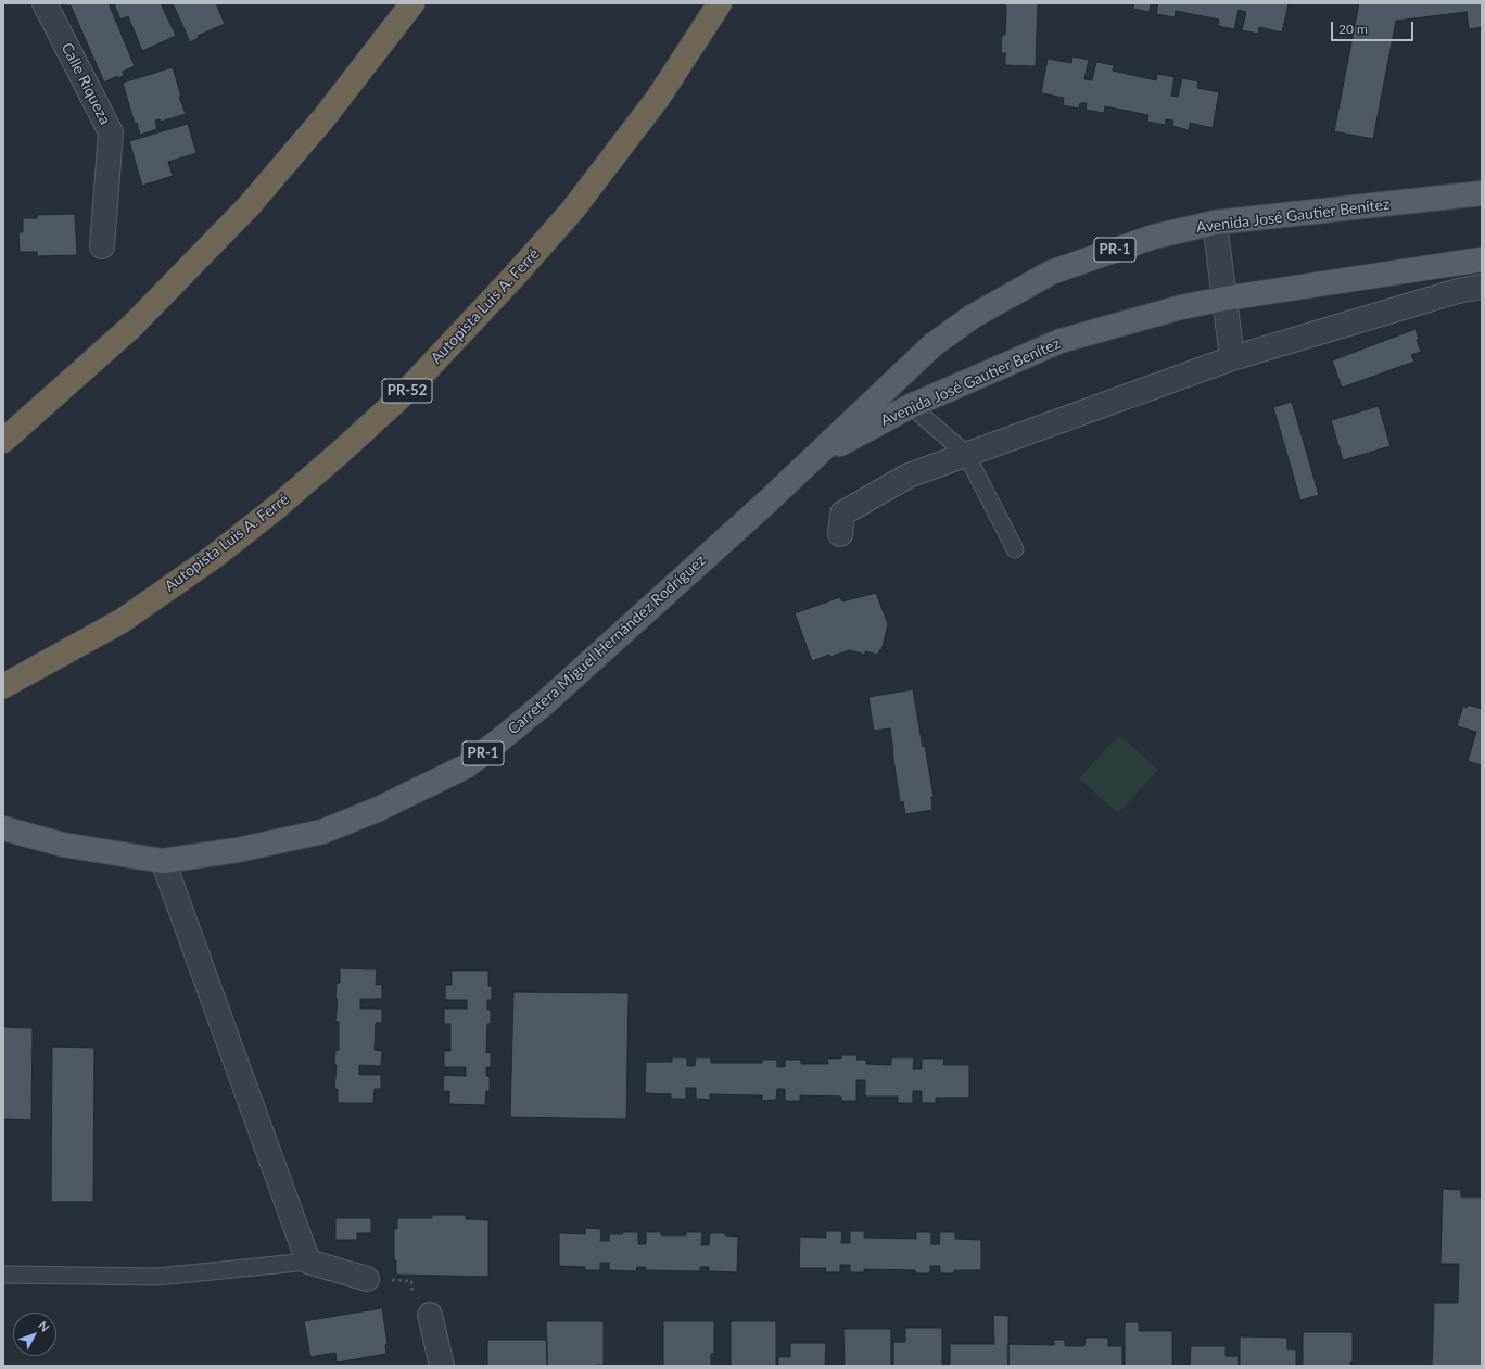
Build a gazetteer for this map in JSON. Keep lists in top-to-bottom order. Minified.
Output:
{"streets":{"highway":["Autopista Luis A. Ferré","PR-52"],"main road":["Avenida José Gautier Benítez","PR-1","Carretera Miguel Hernández Rodríguez"],"street":["Calle Riqueza"]},"crossings":[["Avenida José Gautier Benítez","Carretera Miguel Hernández Rodríguez"]],"scale_bar":"20 m","north":"top right"}
